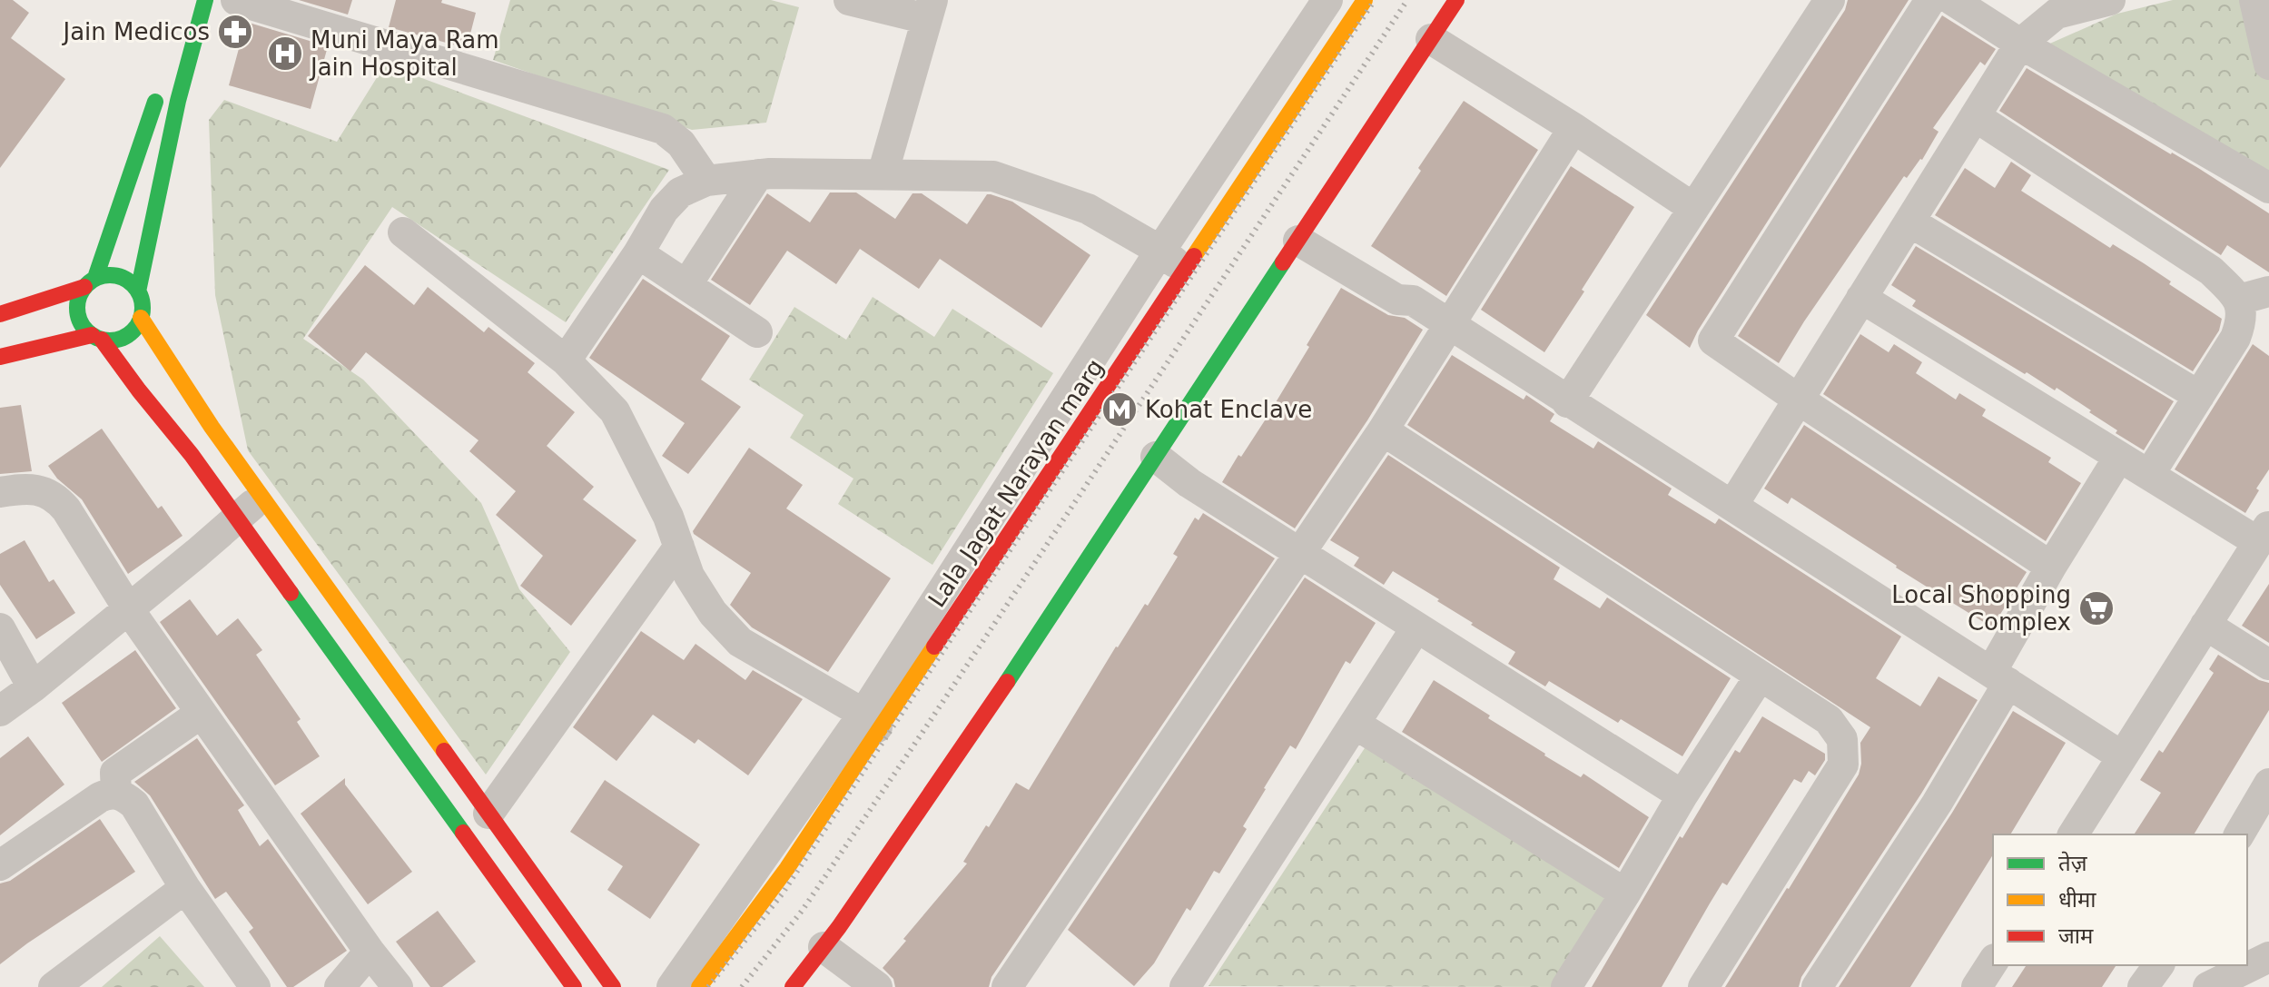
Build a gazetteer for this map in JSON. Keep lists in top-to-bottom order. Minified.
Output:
{"streets":{"street":["Lala Jagat Narayan marg"]},"places":{"pharmacy":["Jain Medicos"],"hospital":["Muni Maya Ram Jain Hospital"],"metro station":["Kohat Enclave"],"supermarket":["Local Shopping Complex"]},"legend":["तेज़","धीमा","जाम"]}
